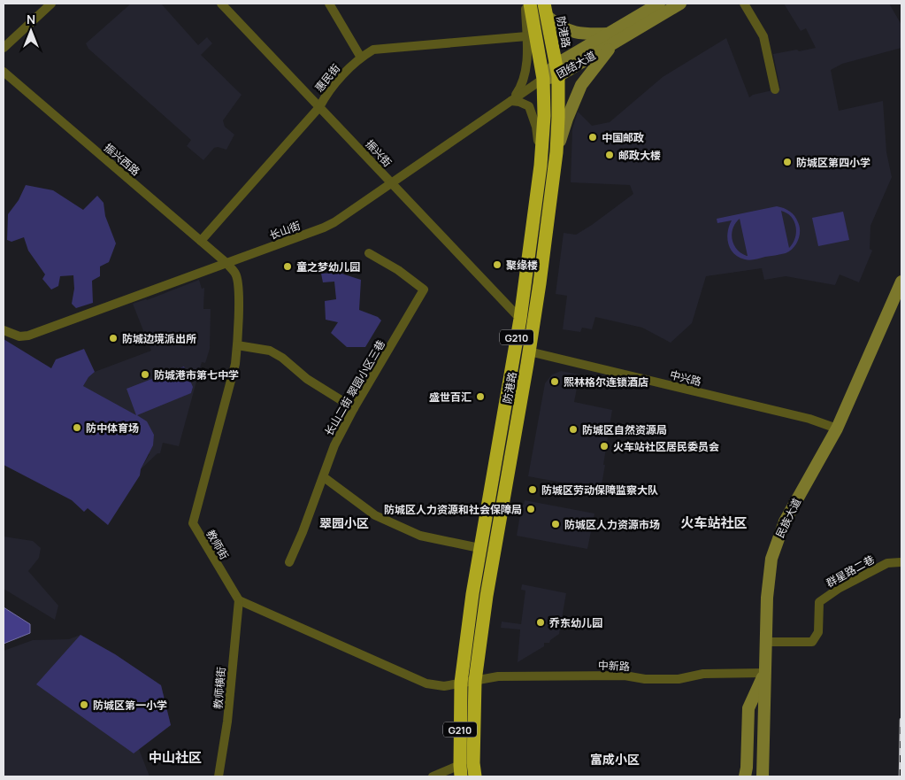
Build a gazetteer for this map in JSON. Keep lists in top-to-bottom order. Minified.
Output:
{"streets":{"highway":["防港路","G210"],"main road":["团结大道","民族大道"],"street":["惠民街","振兴街","振兴西路","长山街","中兴路","长山二街 翠园小区三巷","教师街","群星路二巷","中新路","教师横街"]},"crossings":[["防港路","团结大道"],["防港路","振兴街"],["防港路","长山街"],["防港路","中兴路"],["防港路","中新路"],["团结大道","长山街"],["惠民街","振兴街"],["惠民街","振兴西路"],["振兴街","长山街"],["振兴西路","长山街"],["振兴西路","教师街"],["长山街","教师街"],["中兴路","民族大道"],["民族大道","群星路二巷"],["民族大道","中新路"],["教师街","教师横街"]],"districts":["翠园小区","火车站社区","中山社区","富成小区"],"places":["中国邮政","邮政大楼","防城区第四小学","聚缘楼","童之梦幼儿园","防城边境派出所","防城港市第七中学","熙林格尔连锁酒店","盛世百汇","防中体育场","防城区自然资源局","火车站社区居民委员会","防城区劳动保障监察大队","防城区人力资源和社会保障局","防城区人力资源市场","乔东幼儿园","防城区第一小学"],"north":"top"}
